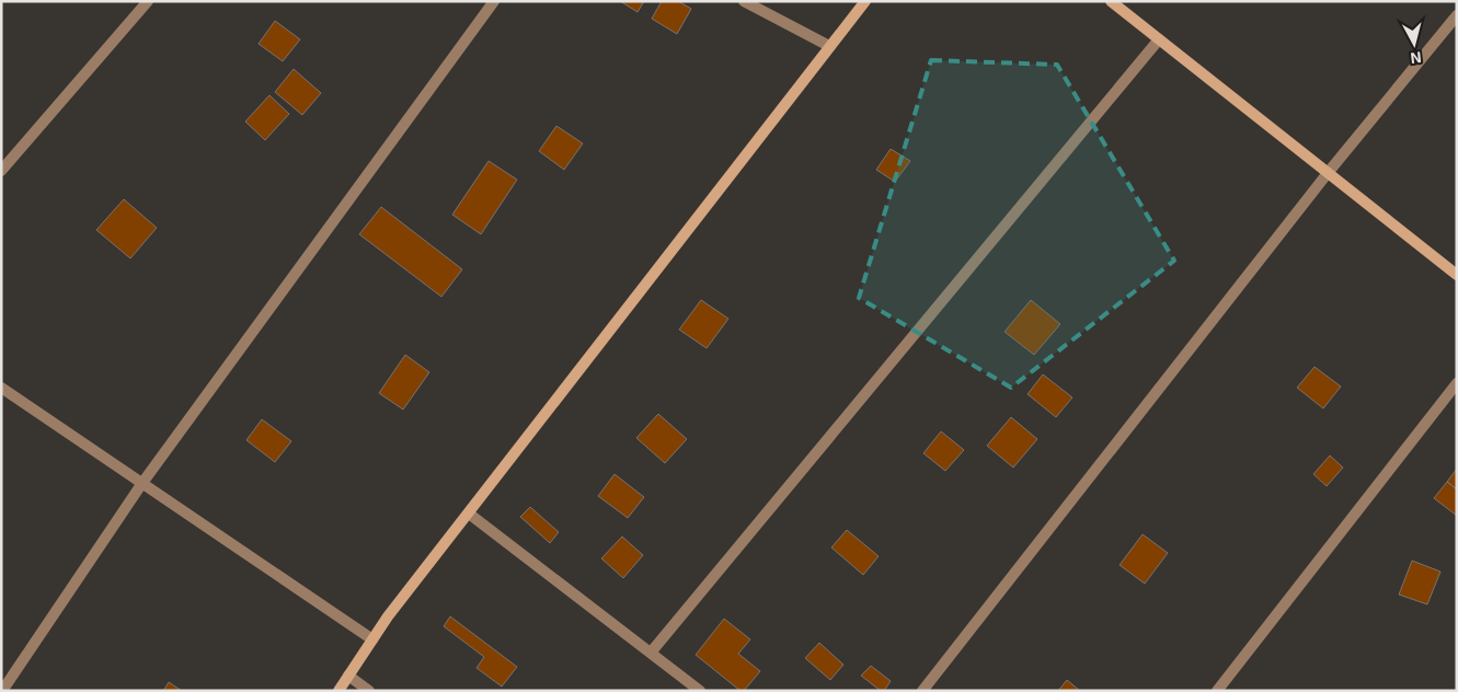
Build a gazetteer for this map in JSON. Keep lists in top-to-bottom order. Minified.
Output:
{"north":"bottom"}
